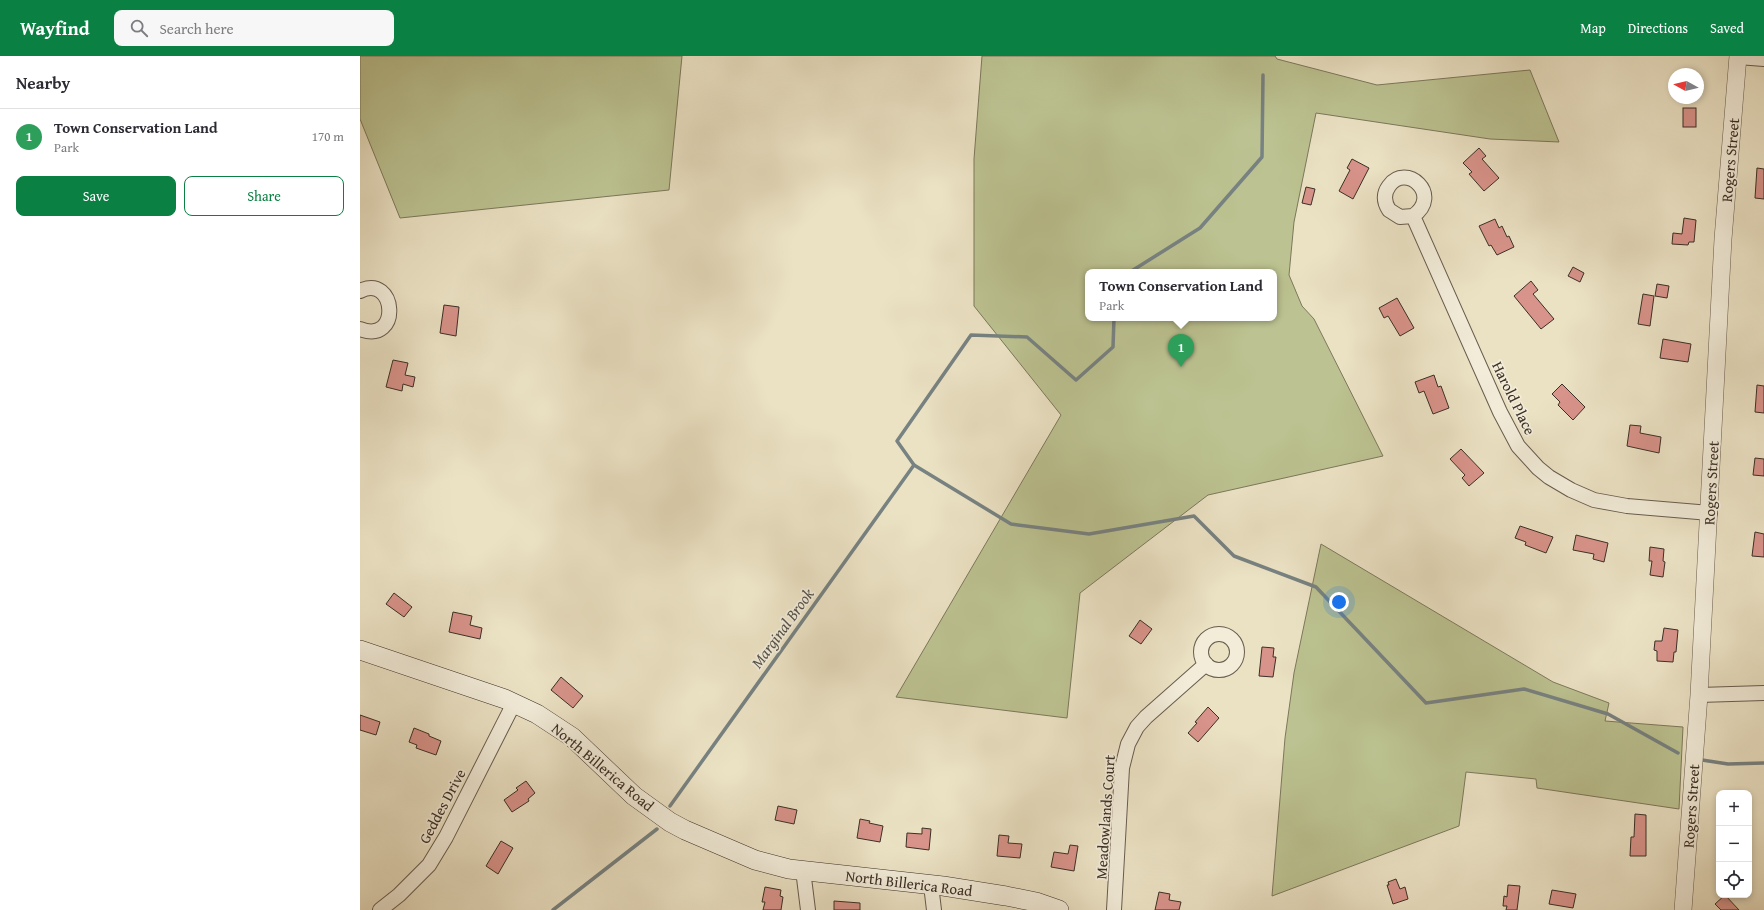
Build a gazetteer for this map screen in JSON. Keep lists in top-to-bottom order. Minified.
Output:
{"streets":{"main road":["North Billerica Road"],"street":["Rogers Street","Harold Place","Geddes Drive","Meadowlands Court"]},"crossings":[["Rogers Street","Harold Place"],["North Billerica Road","Geddes Drive"]],"water":["Marginal Brook"],"north":"left","page":{"header":"Wayfind","search":"Search here","nav":["Map","Directions","Saved"],"heading":"Nearby","list":[{"mark":"1","name":"Town Conservation Land","note":"Park","value":"170 m"}],"buttons":["Save","Share"],"popup":["Town Conservation Land","Park"],"pins":"1","map_buttons":["+","−"]}}
